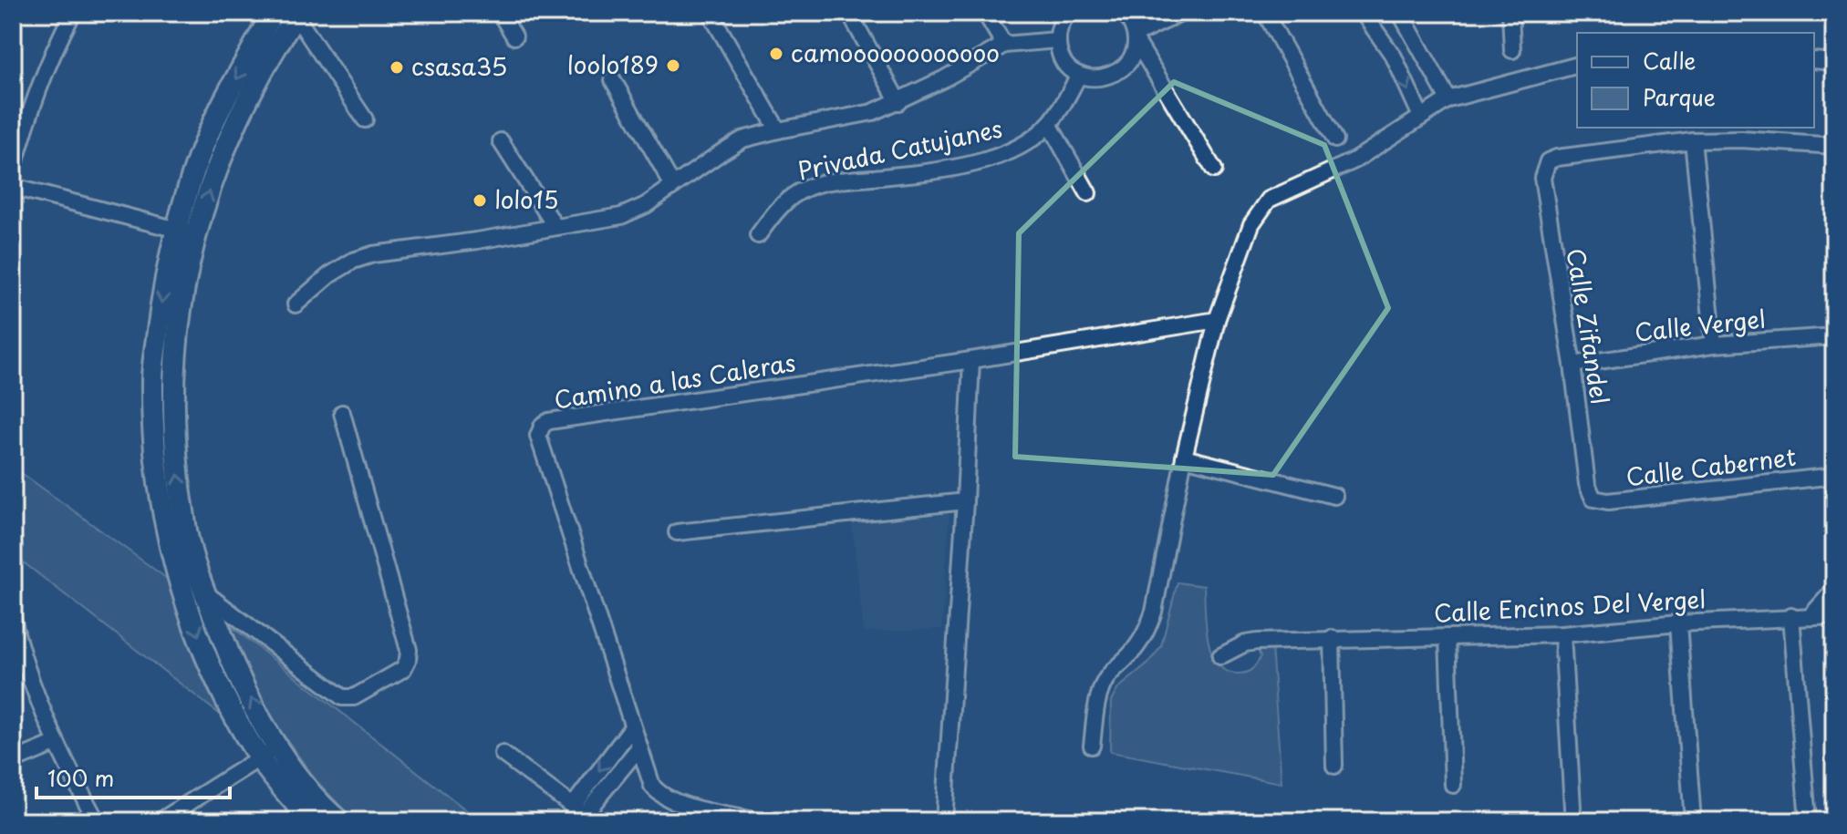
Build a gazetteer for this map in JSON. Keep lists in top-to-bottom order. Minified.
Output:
{"streets":{"street":["Privada Catujanes","Calle Zifandel","Calle Vergel","Camino a las Caleras","Calle Cabernet","Calle Encinos Del Vergel"]},"crossings":[["Calle Zifandel","Calle Vergel"],["Calle Zifandel","Calle Cabernet"]],"places":["camoooooooooooo","loolo189","csasa35","lolo15"],"legend":["Calle","Parque"],"scale_bar":"100 m"}
